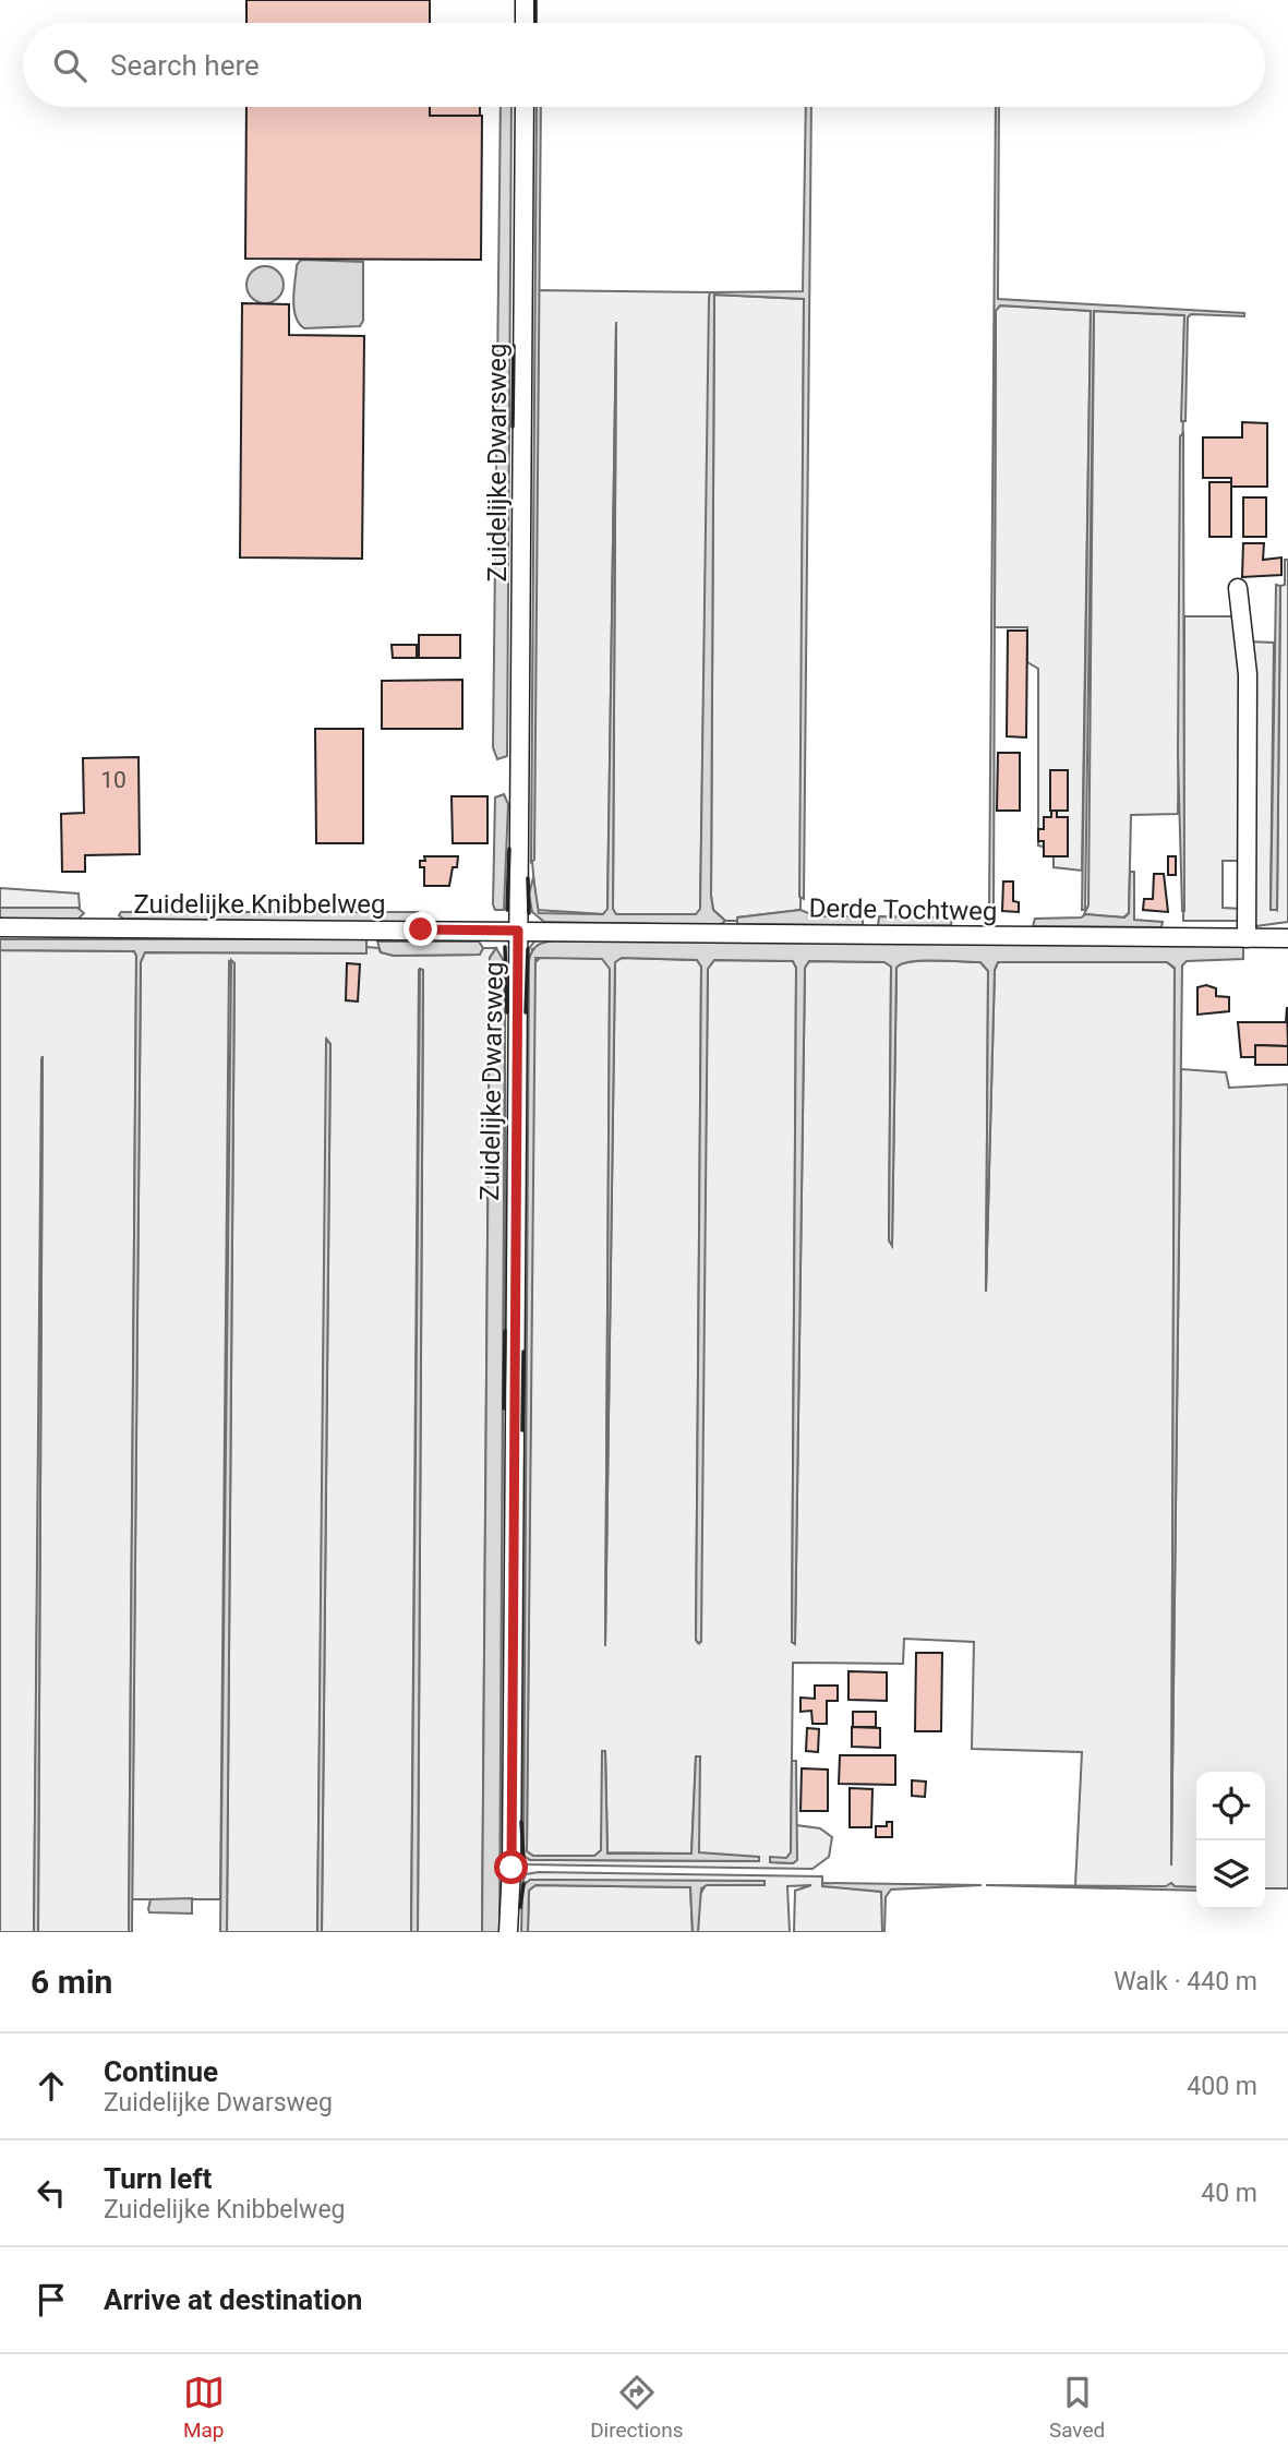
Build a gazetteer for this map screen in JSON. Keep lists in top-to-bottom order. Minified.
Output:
{"streets":{"street":["Zuidelijke Dwarsweg","Zuidelijke Knibbelweg","Derde Tochtweg"]},"crossings":[["Zuidelijke Dwarsweg","Zuidelijke Knibbelweg"],["Zuidelijke Dwarsweg","Derde Tochtweg"],["Zuidelijke Knibbelweg","Derde Tochtweg"]],"house_numbers":["10"],"page":{"search":"Search here","heading":["6 min","Walk · 440 m"],"list":[["Continue","Zuidelijke Dwarsweg","400 m"],["Turn left","Zuidelijke Knibbelweg","40 m"],"Arrive at destination"],"nav":["Map","Directions","Saved"]}}
